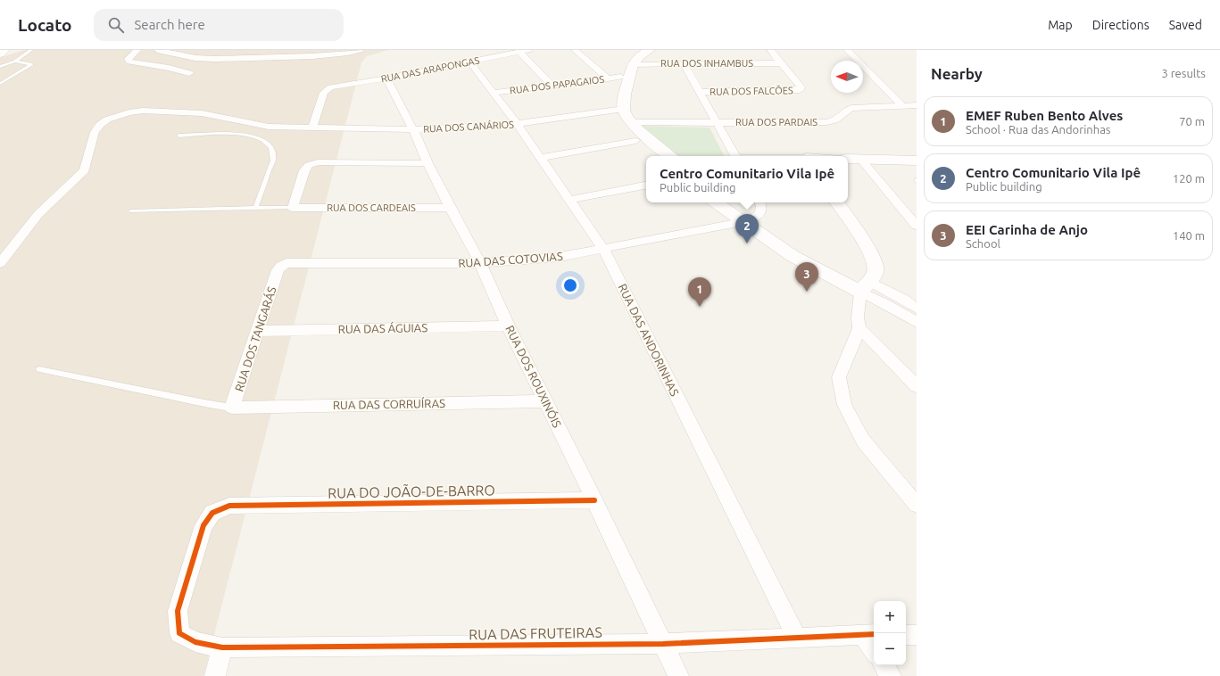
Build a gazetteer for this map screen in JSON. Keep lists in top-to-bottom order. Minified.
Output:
{"streets":{"street":["RUA DOS INHAMBUS","RUA DAS ARAPONGAS","RUA DOS PAPAGAIOS","RUA DOS FALCÕES","RUA DOS PARDAIS","RUA DOS CANÁRIOS","RUA DOS CARDEAIS","RUA DAS COTOVIAS","RUA DAS ÁGUIAS","RUA DOS TANGARÁS","RUA DAS ANDORINHAS","RUA DOS ROUXINÓIS","RUA DAS CORRUÍRAS","RUA DO JOÃO-DE-BARRO","RUA DAS FRUTEIRAS"]},"crossings":[["RUA DOS INHAMBUS","RUA DOS FALCÕES"],["RUA DAS ARAPONGAS","RUA DOS CANÁRIOS"],["RUA DAS ARAPONGAS","RUA DAS ANDORINHAS"],["RUA DAS ARAPONGAS","RUA DOS ROUXINÓIS"],["RUA DOS PAPAGAIOS","RUA DAS ANDORINHAS"],["RUA DOS CANÁRIOS","RUA DAS ANDORINHAS"],["RUA DOS CANÁRIOS","RUA DOS ROUXINÓIS"],["RUA DOS CARDEAIS","RUA DOS ROUXINÓIS"],["RUA DAS COTOVIAS","RUA DOS TANGARÁS"],["RUA DAS COTOVIAS","RUA DAS ANDORINHAS"],["RUA DAS COTOVIAS","RUA DOS ROUXINÓIS"],["RUA DAS ÁGUIAS","RUA DOS TANGARÁS"],["RUA DAS ÁGUIAS","RUA DOS ROUXINÓIS"],["RUA DOS TANGARÁS","RUA DAS CORRUÍRAS"],["RUA DAS ANDORINHAS","RUA DAS FRUTEIRAS"],["RUA DOS ROUXINÓIS","RUA DAS CORRUÍRAS"],["RUA DOS ROUXINÓIS","RUA DO JOÃO-DE-BARRO"],["RUA DOS ROUXINÓIS","RUA DAS FRUTEIRAS"],["RUA DO JOÃO-DE-BARRO","RUA DAS FRUTEIRAS"]],"north":"left","page":{"header":"Locato","search":"Search here","nav":["Map","Directions","Saved"],"heading":["Nearby","3 results"],"list":[{"mark":"1","name":"EMEF Ruben Bento Alves","note":"School · Rua das Andorinhas","value":"70 m"},{"mark":"2","name":"Centro Comunitario Vila Ipê","note":"Public building","value":"120 m"},{"mark":"3","name":"EEI Carinha de Anjo","note":"School","value":"140 m"}],"popup":["Centro Comunitario Vila Ipê","Public building"],"pins":["2","3","1"],"map_buttons":["+","−"]}}
